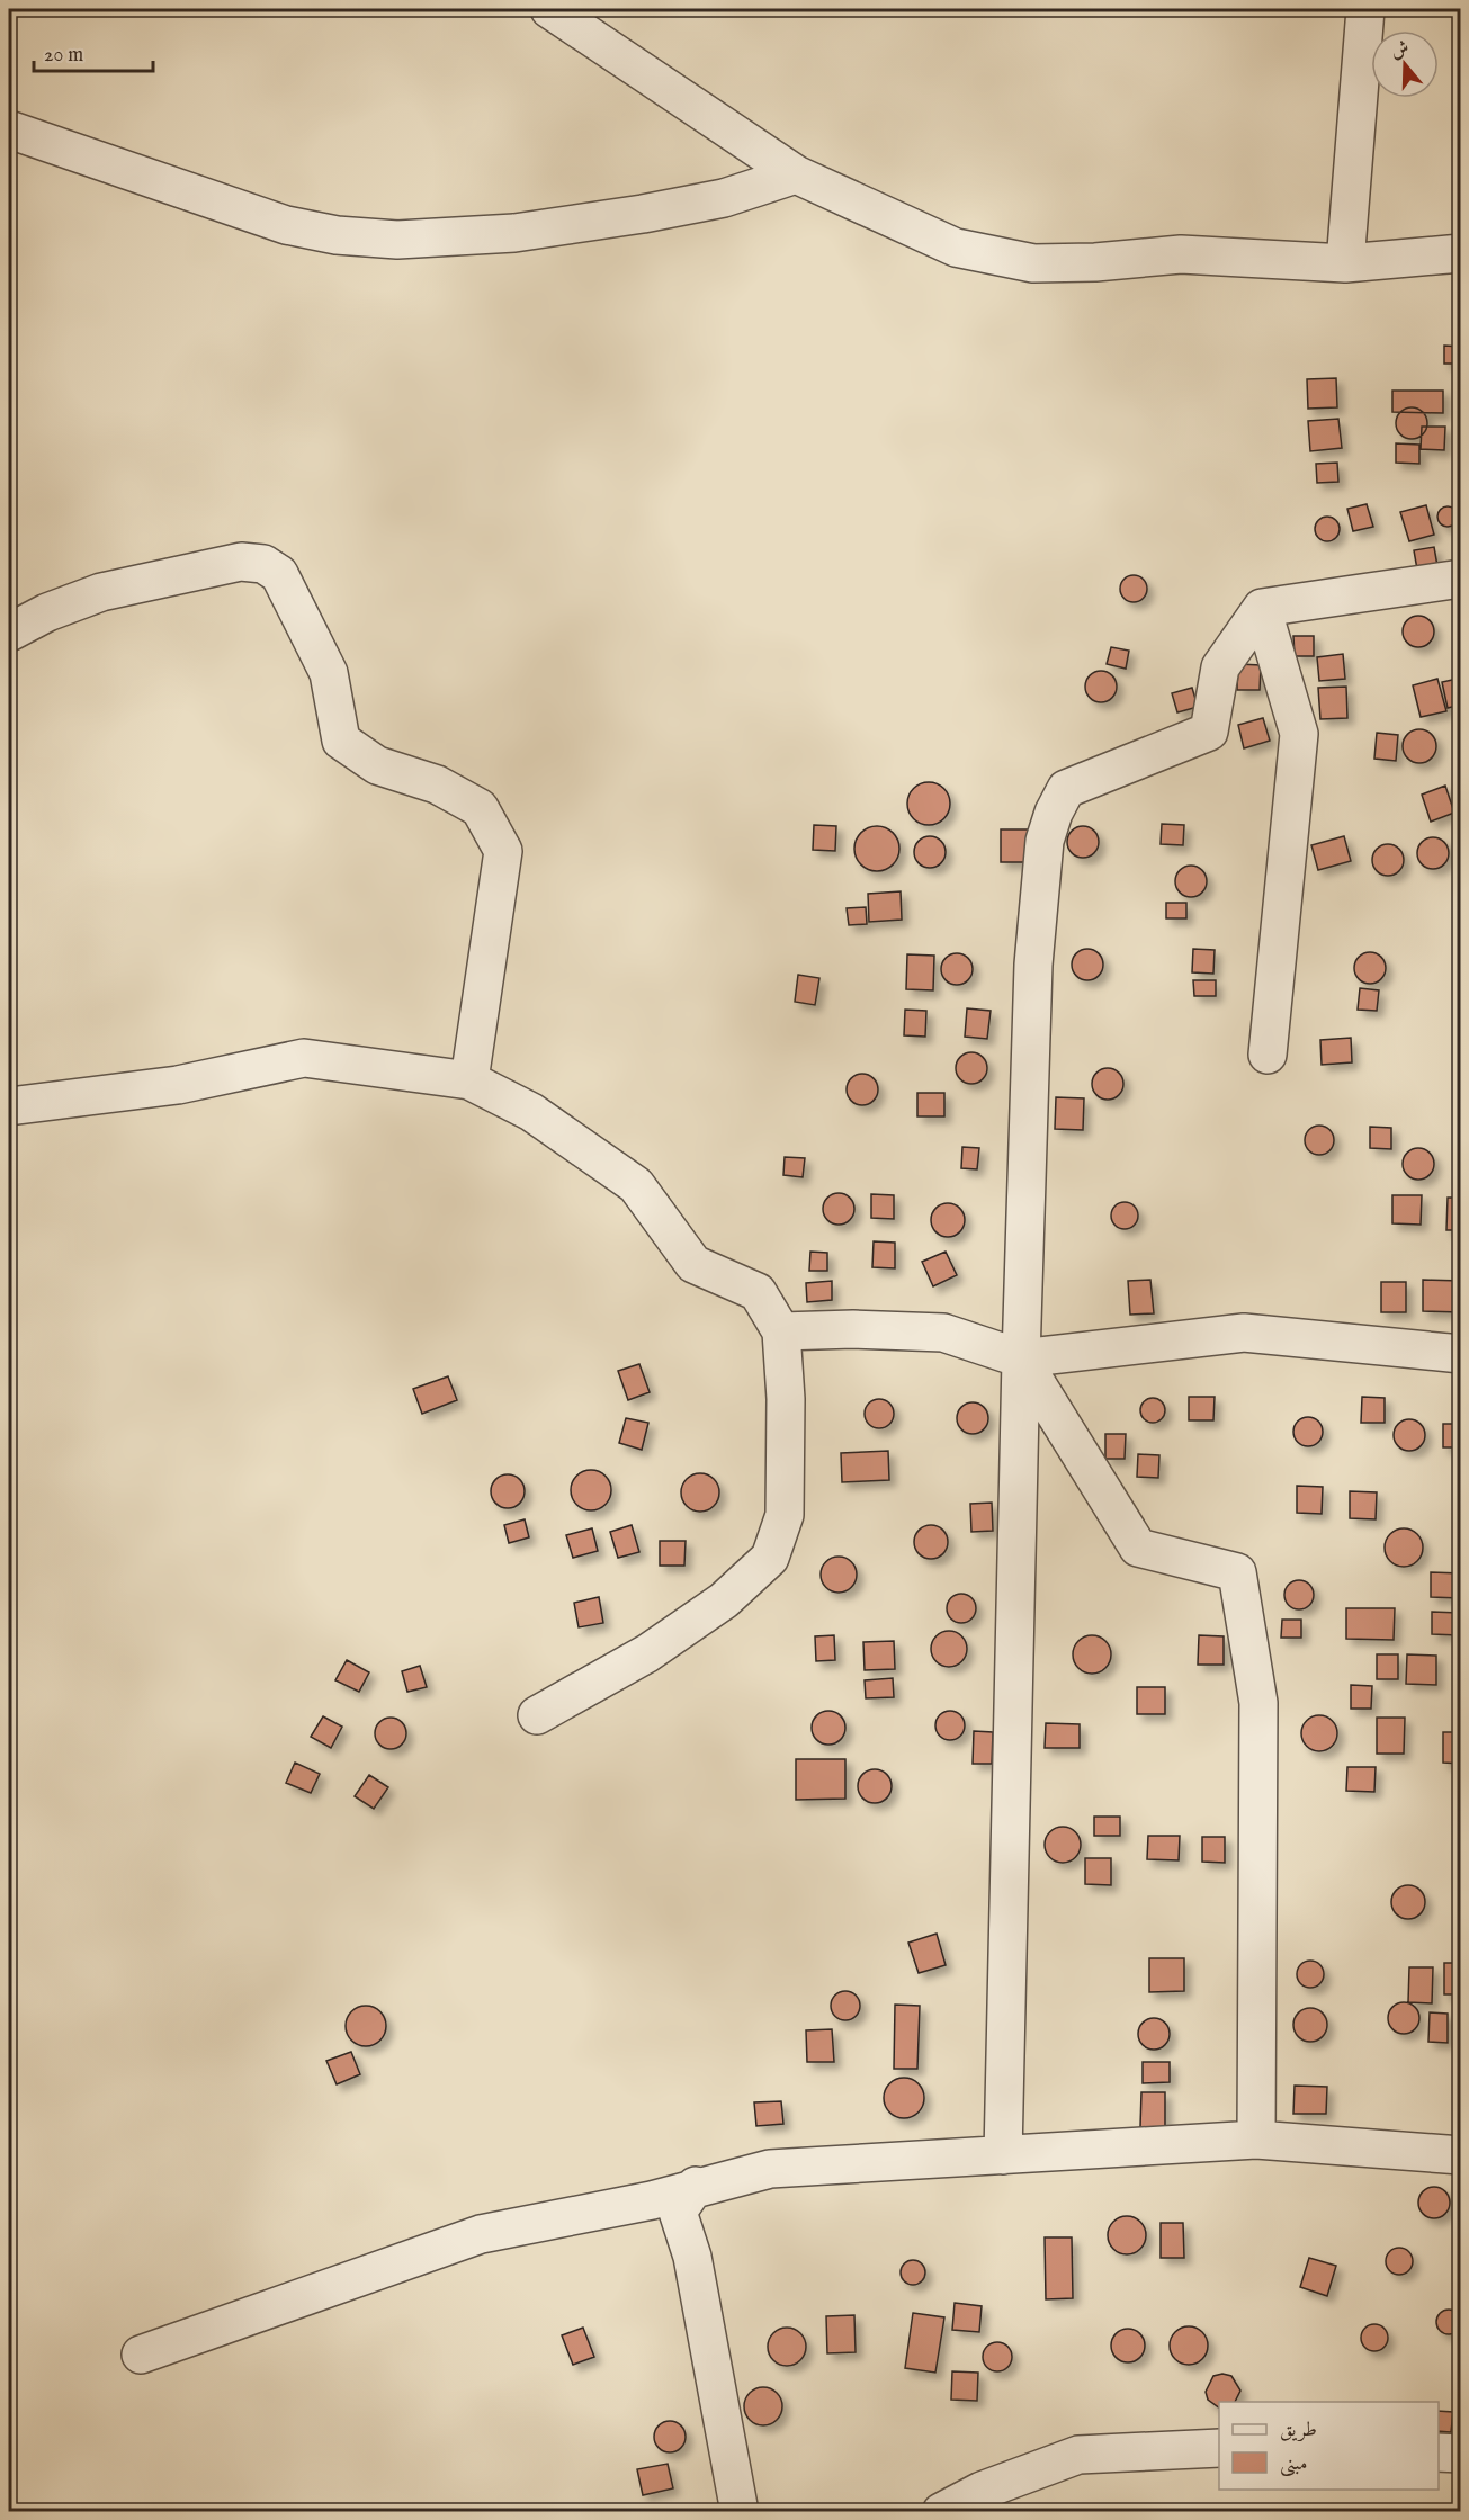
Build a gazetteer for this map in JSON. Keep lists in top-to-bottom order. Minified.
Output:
{"legend":["طريق","مبنى"],"scale_bar":"20 m","north":"top"}
